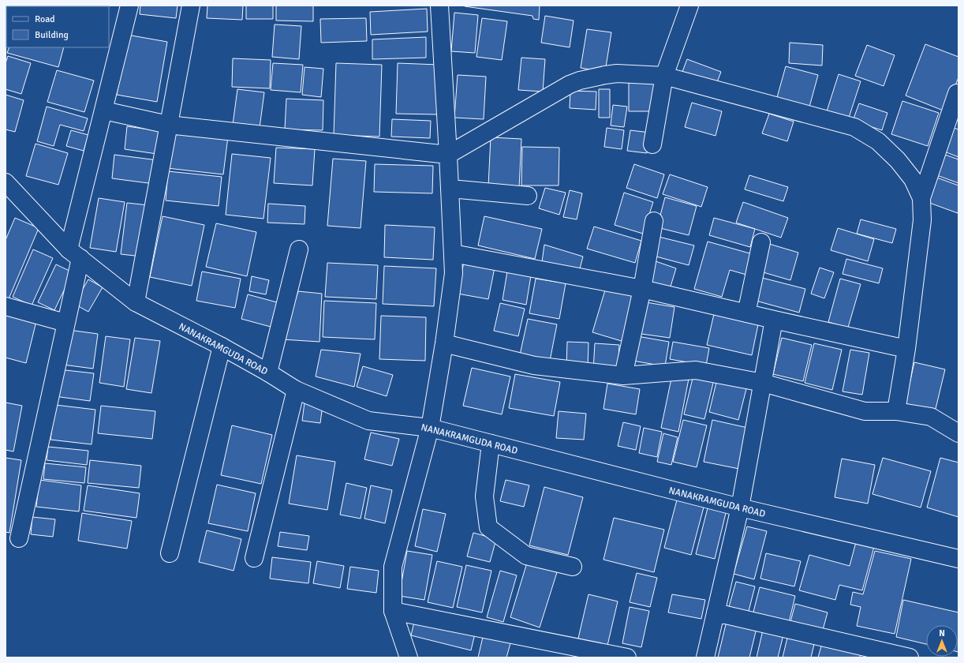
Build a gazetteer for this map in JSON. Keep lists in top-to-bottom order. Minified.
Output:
{"streets":{"street":["NANAKRAMGUDA ROAD"]},"legend":["Road","Building"],"north":"top"}
